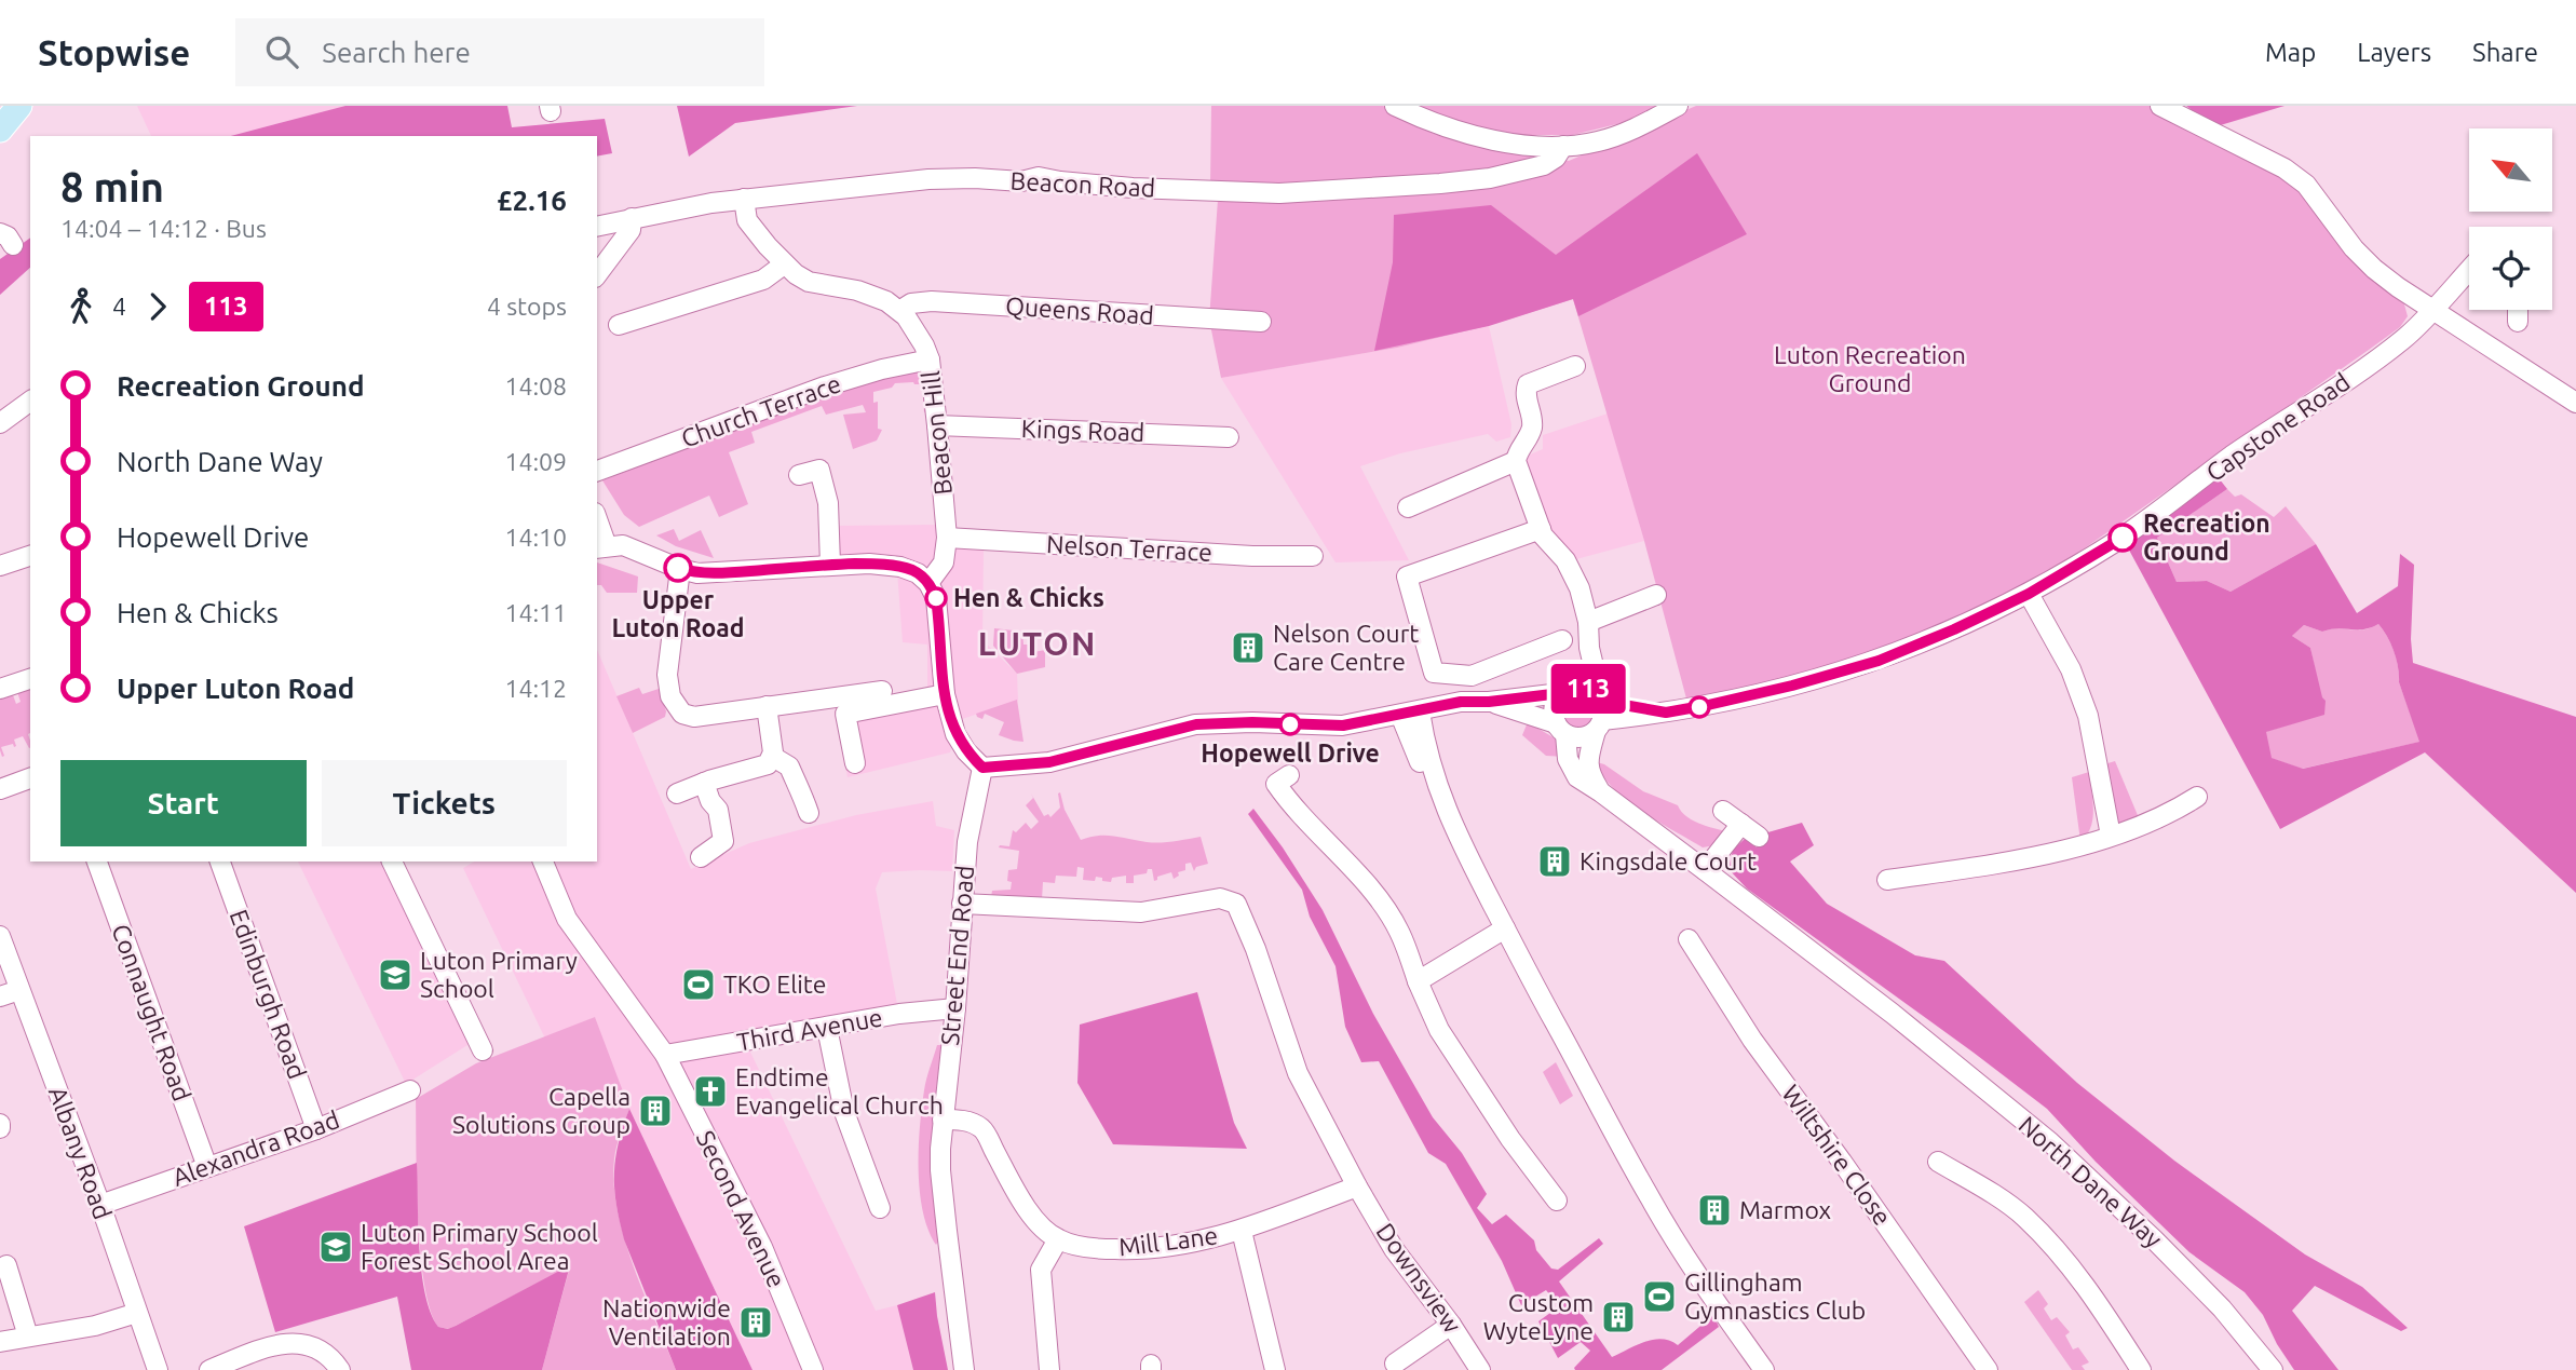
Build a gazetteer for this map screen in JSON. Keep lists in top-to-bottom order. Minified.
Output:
{"streets":{"street":["Beacon Road","Queens Road","Church Terrace","Capstone Road","Kings Road","Beacon Hill","Nelson Terrace","Street End Road","Edinburgh Road","Connaught Road","Third Avenue","Alexandra Road","Albany Road","Wiltshire Close","North Dane Way","Second Avenue","Mill Lane","Downsview"]},"crossings":[["Beacon Road","Beacon Hill"],["Queens Road","Beacon Hill"],["Church Terrace","Beacon Hill"],["Capstone Road","North Dane Way"],["Kings Road","Beacon Hill"],["Beacon Hill","Nelson Terrace"],["Street End Road","Third Avenue"],["Street End Road","Mill Lane"],["Street End Road","Downsview"],["Edinburgh Road","Alexandra Road"],["Connaught Road","Alexandra Road"],["Third Avenue","Second Avenue"],["Alexandra Road","Albany Road"],["Mill Lane","Downsview"]],"districts":["LUTON"],"parks":["Luton Recreation Ground"],"places":{"other":["Recreation Ground","Upper Luton Road","Hen & Chicks","Hopewell Drive"],"building":["Nelson Court Care Centre","Kingsdale Court","Capella Solutions Group","Marmox","Custom WyteLyne","Nationwide Ventilation"],"school or university":["Luton Primary School","Luton Primary School Forest School Area"],"sports":["TKO Elite","Gillingham Gymnastics Club"],"church":["Endtime Evangelical Church"]},"lines":["bus line 113"],"north":"top left","page":{"header":"Stopwise","search":"Search here","nav":["Map","Layers","Share"],"on_map":"113","heading":["8 min","14:04 – 14:12 · Bus","£2.16"],"legs":["4","113","4 stops"],"list":[{"name":"Recreation Ground","value":"14:08"},{"name":"North Dane Way","value":"14:09"},{"name":"Hopewell Drive","value":"14:10"},{"name":"Hen & Chicks","value":"14:11"},{"name":"Upper Luton Road","value":"14:12"}],"buttons":["Start","Tickets"]}}
